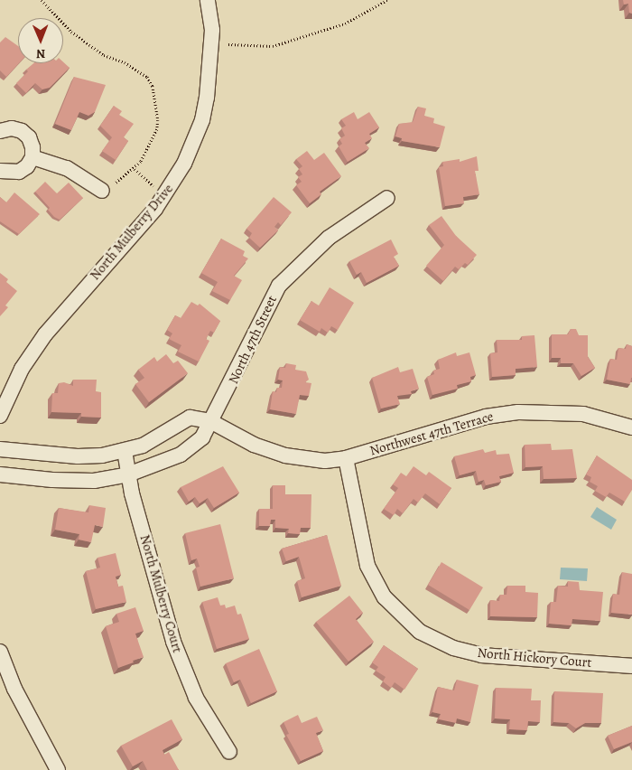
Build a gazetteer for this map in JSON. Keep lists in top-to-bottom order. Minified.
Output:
{"streets":{"street":["North Mulberry Drive","North 47th Street","Northwest 47th Terrace","North Mulberry Court","North Hickory Court"]},"crossings":[["North 47th Street","Northwest 47th Terrace"],["North 47th Street","North Mulberry Court"],["Northwest 47th Terrace","North Hickory Court"]],"north":"bottom"}
